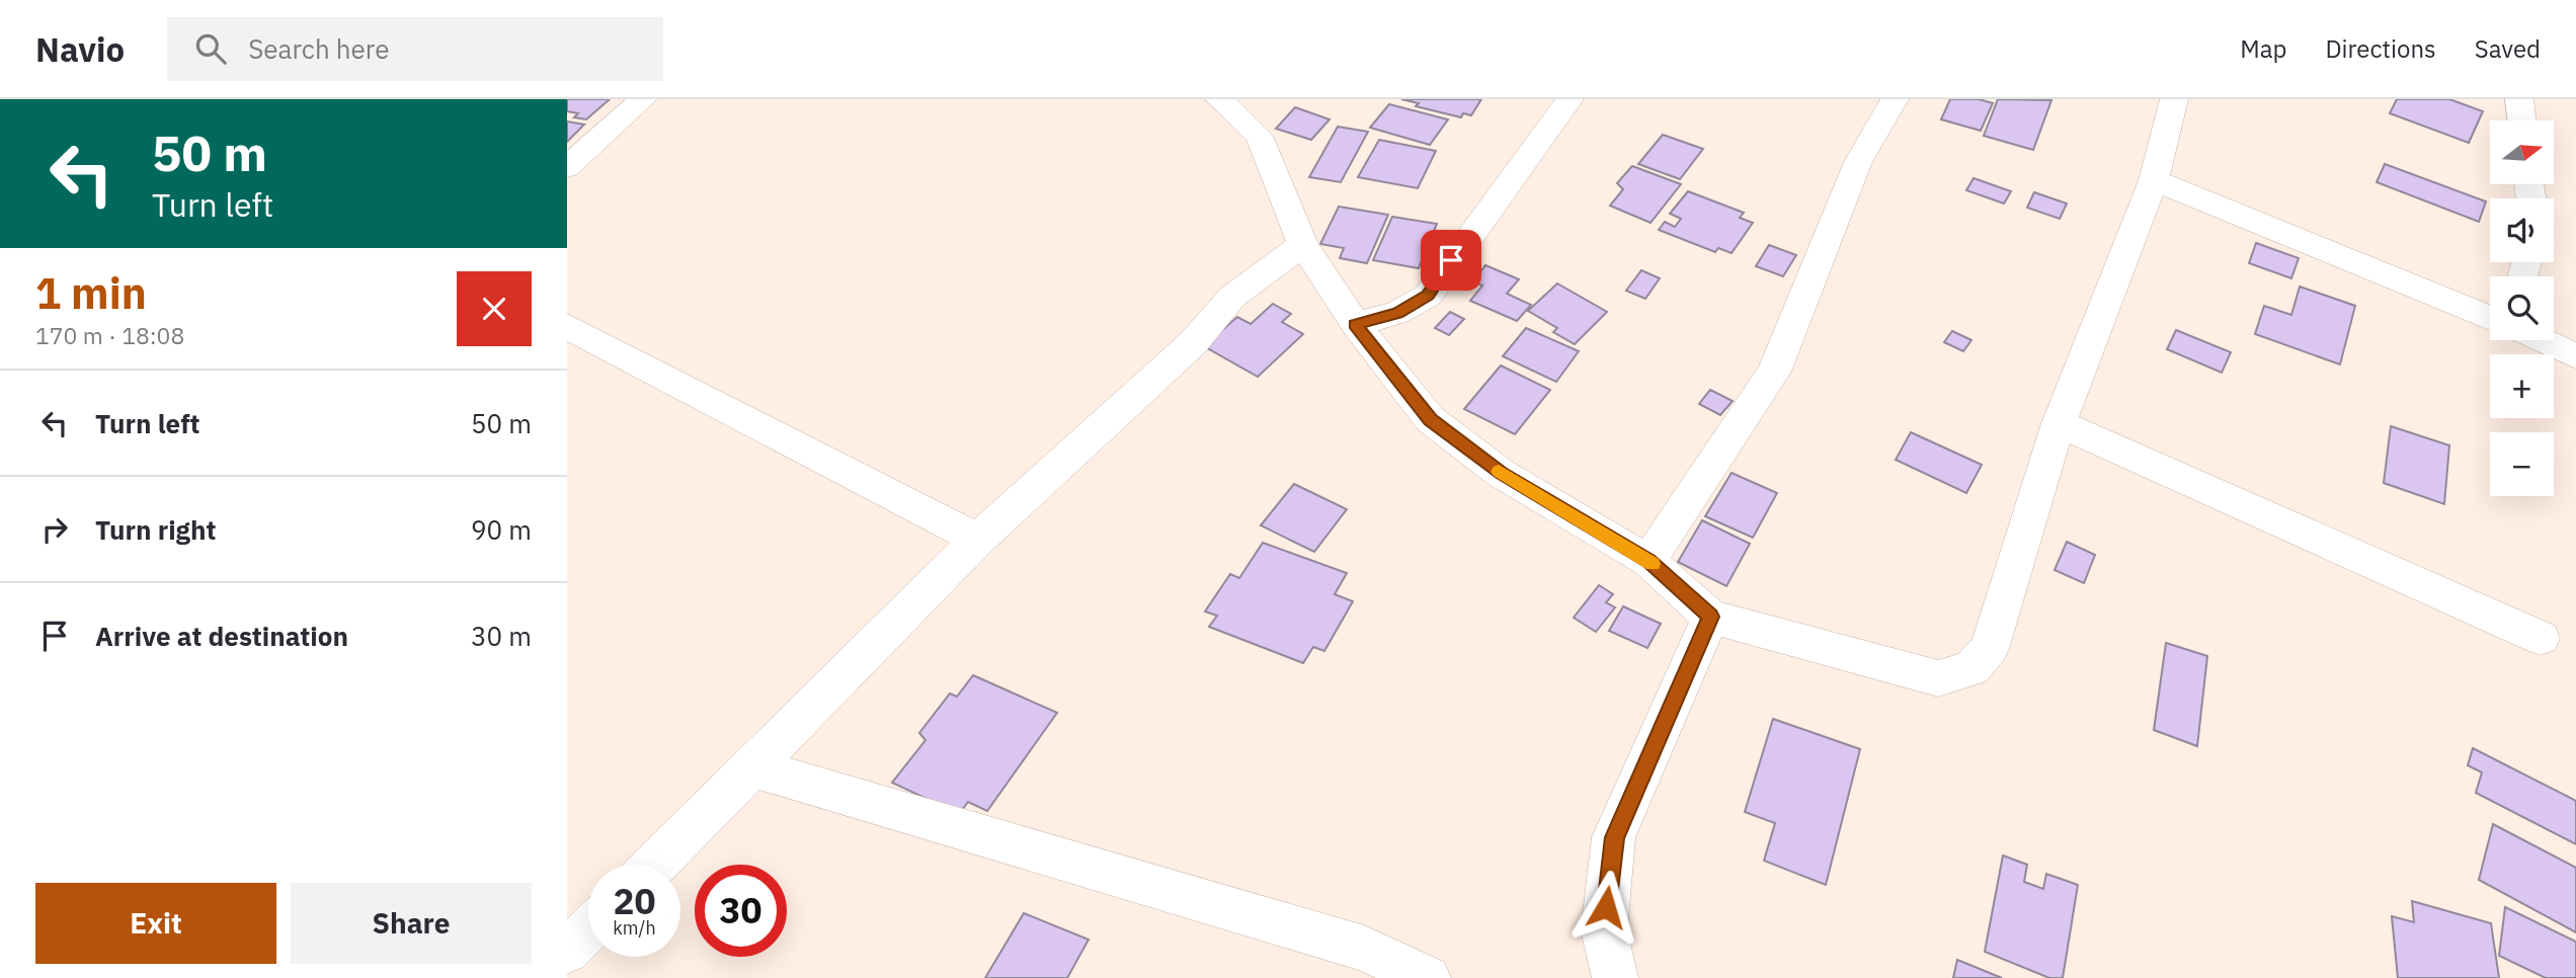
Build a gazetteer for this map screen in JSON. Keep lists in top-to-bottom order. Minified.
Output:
{"north":"right","page":{"header":"Navio","search":"Search here","nav":["Map","Directions","Saved"],"turn":["50 m","Turn left"],"map_buttons":["+","−"],"heading":["1 min","170 m · 18:08"],"list":[{"name":"Turn left","value":"50 m"},{"name":"Turn right","value":"90 m"},{"name":"Arrive at destination","value":"30 m"}],"speed":"20 km/h","limit":"30","buttons":["Exit","Share"]}}
